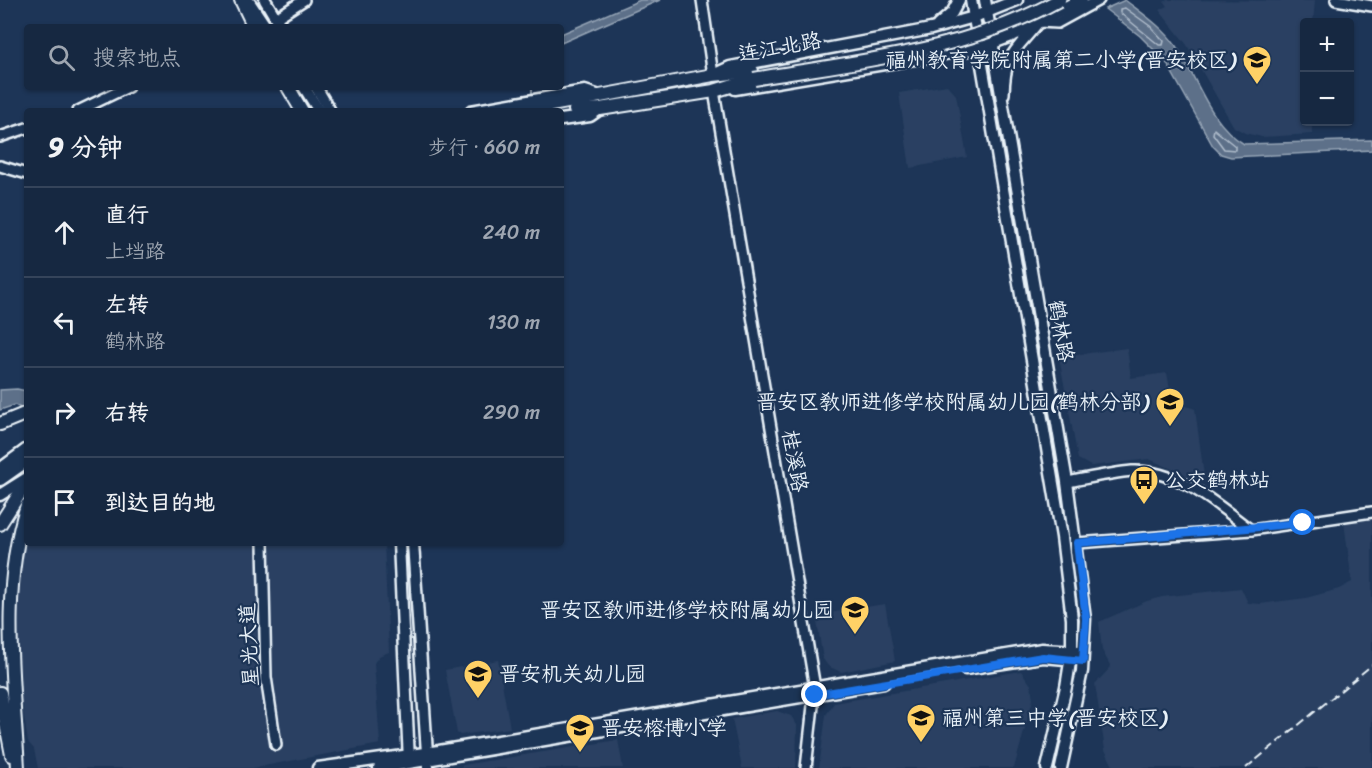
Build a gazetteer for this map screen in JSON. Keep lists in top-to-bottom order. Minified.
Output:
{"streets":{"highway":["连江北路"],"main road":["鹤林路"],"street":["桂溪路","星光大道"]},"crossings":[["连江北路","桂溪路"]],"places":{"school or university":["福州教育学院附属第二小学(晋安校区)","晋安区教师进修学校附属幼儿园(鹤林分部)","晋安区教师进修学校附属幼儿园","晋安机关幼儿园","福州第三中学(晋安校区)","晋安榕博小学"],"bus stop":["公交鹤林站"]},"page":{"map_buttons":["+","−"],"search":"搜索地点","heading":["9 分钟","步行 · 660 m"],"list":[["直行","上垱路","240 m"],["左转","鹤林路","130 m"],["右转","290 m"],"到达目的地"]}}
